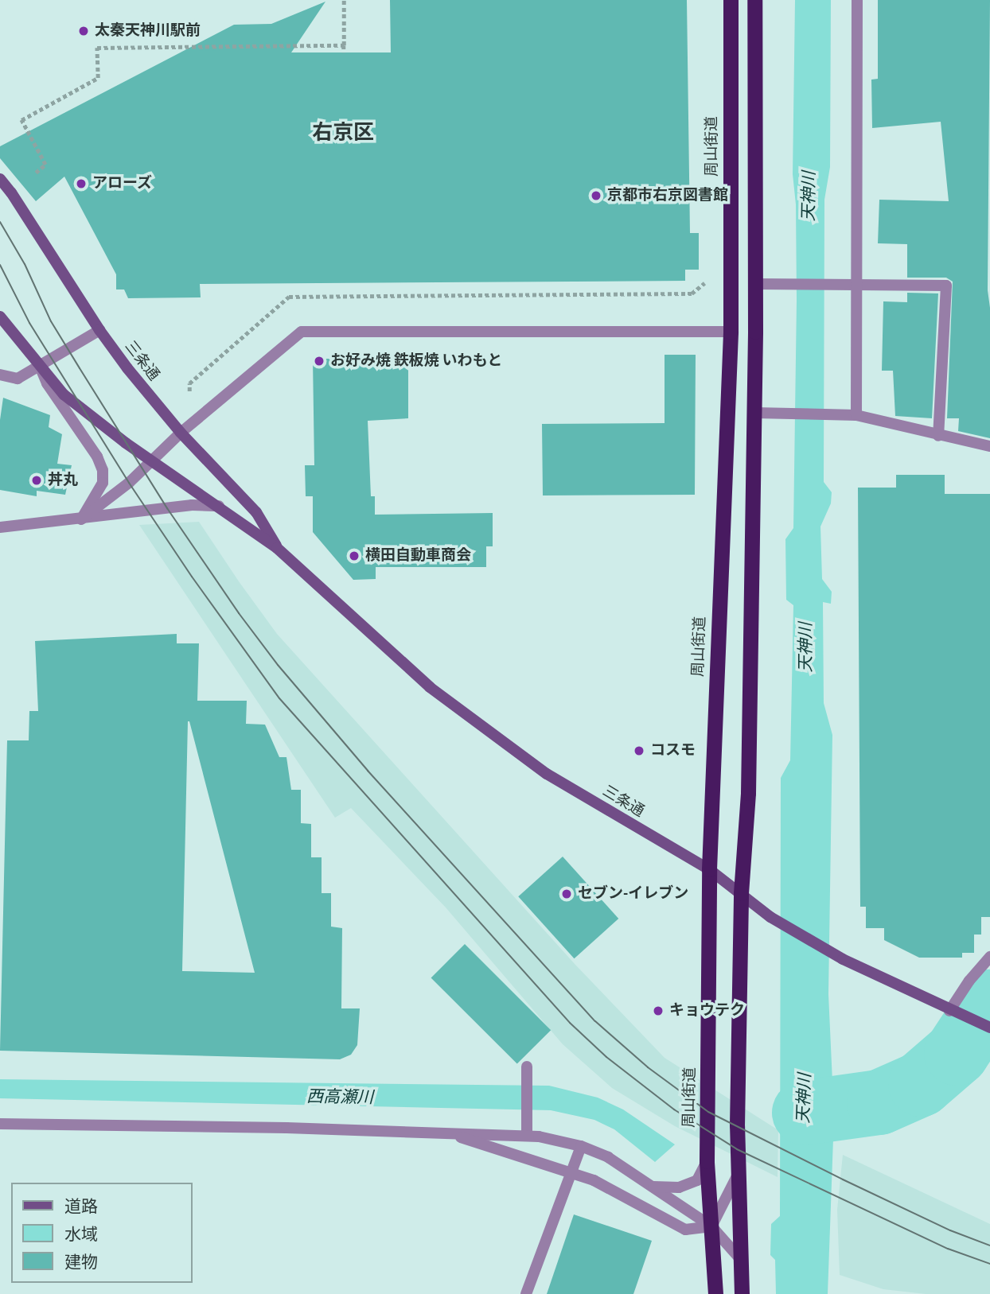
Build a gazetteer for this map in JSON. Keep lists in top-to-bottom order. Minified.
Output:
{"streets":{"highway":["周山街道"],"main road":["三条通"]},"crossings":[["周山街道","三条通"]],"districts":["右京区"],"water":["天神川","西高瀬川"],"places":["太秦天神川駅前","アローズ","京都市右京図書館","お好み焼 鉄板焼 いわもと","丼丸","横田自動車商会","コスモ","セブン-イレブン","キョウテク"],"legend":["道路","水域","建物"]}
